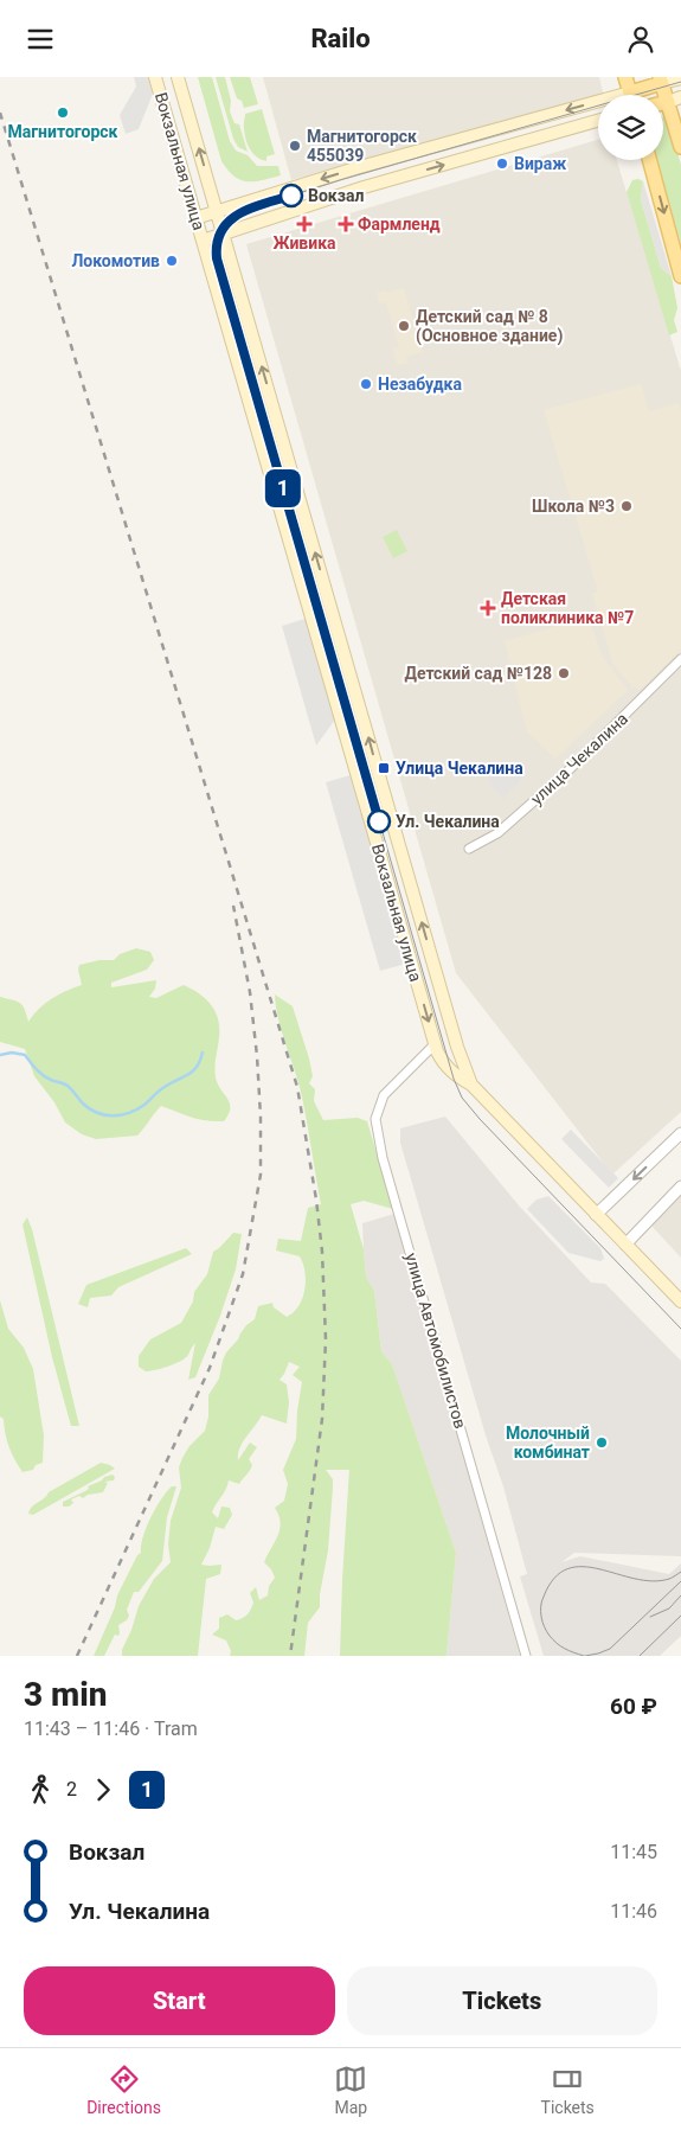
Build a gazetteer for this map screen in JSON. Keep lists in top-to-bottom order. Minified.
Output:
{"streets":{"main road":["Вокзальная улица"],"street":["улица Чекалина","улица Автомобилистов"]},"crossings":[["Вокзальная улица","улица Автомобилистов"]],"places":{"other":["Магнитогорск","Магнитогорск 455039","Вираж","Вокзал","Локомотив","Детский сад № 8 (Основное здание)","Незабудка","Школа №3","Детский сад №128","Ул. Чекалина","Молочный комбинат"],"health":["Живика","Фармленд","Детская поликлиника №7"],"transit":["Улица Чекалина"]},"lines":["tram line 1"],"page":{"header":"Railo","on_map":"1","heading":["3 min","11:43 – 11:46 · Tram","60 ₽"],"legs":["2","1"],"list":[{"name":"Вокзал","value":"11:45"},{"name":"Ул. Чекалина","value":"11:46"}],"buttons":["Start","Tickets"],"tabs":["Directions","Map","Tickets"]}}
